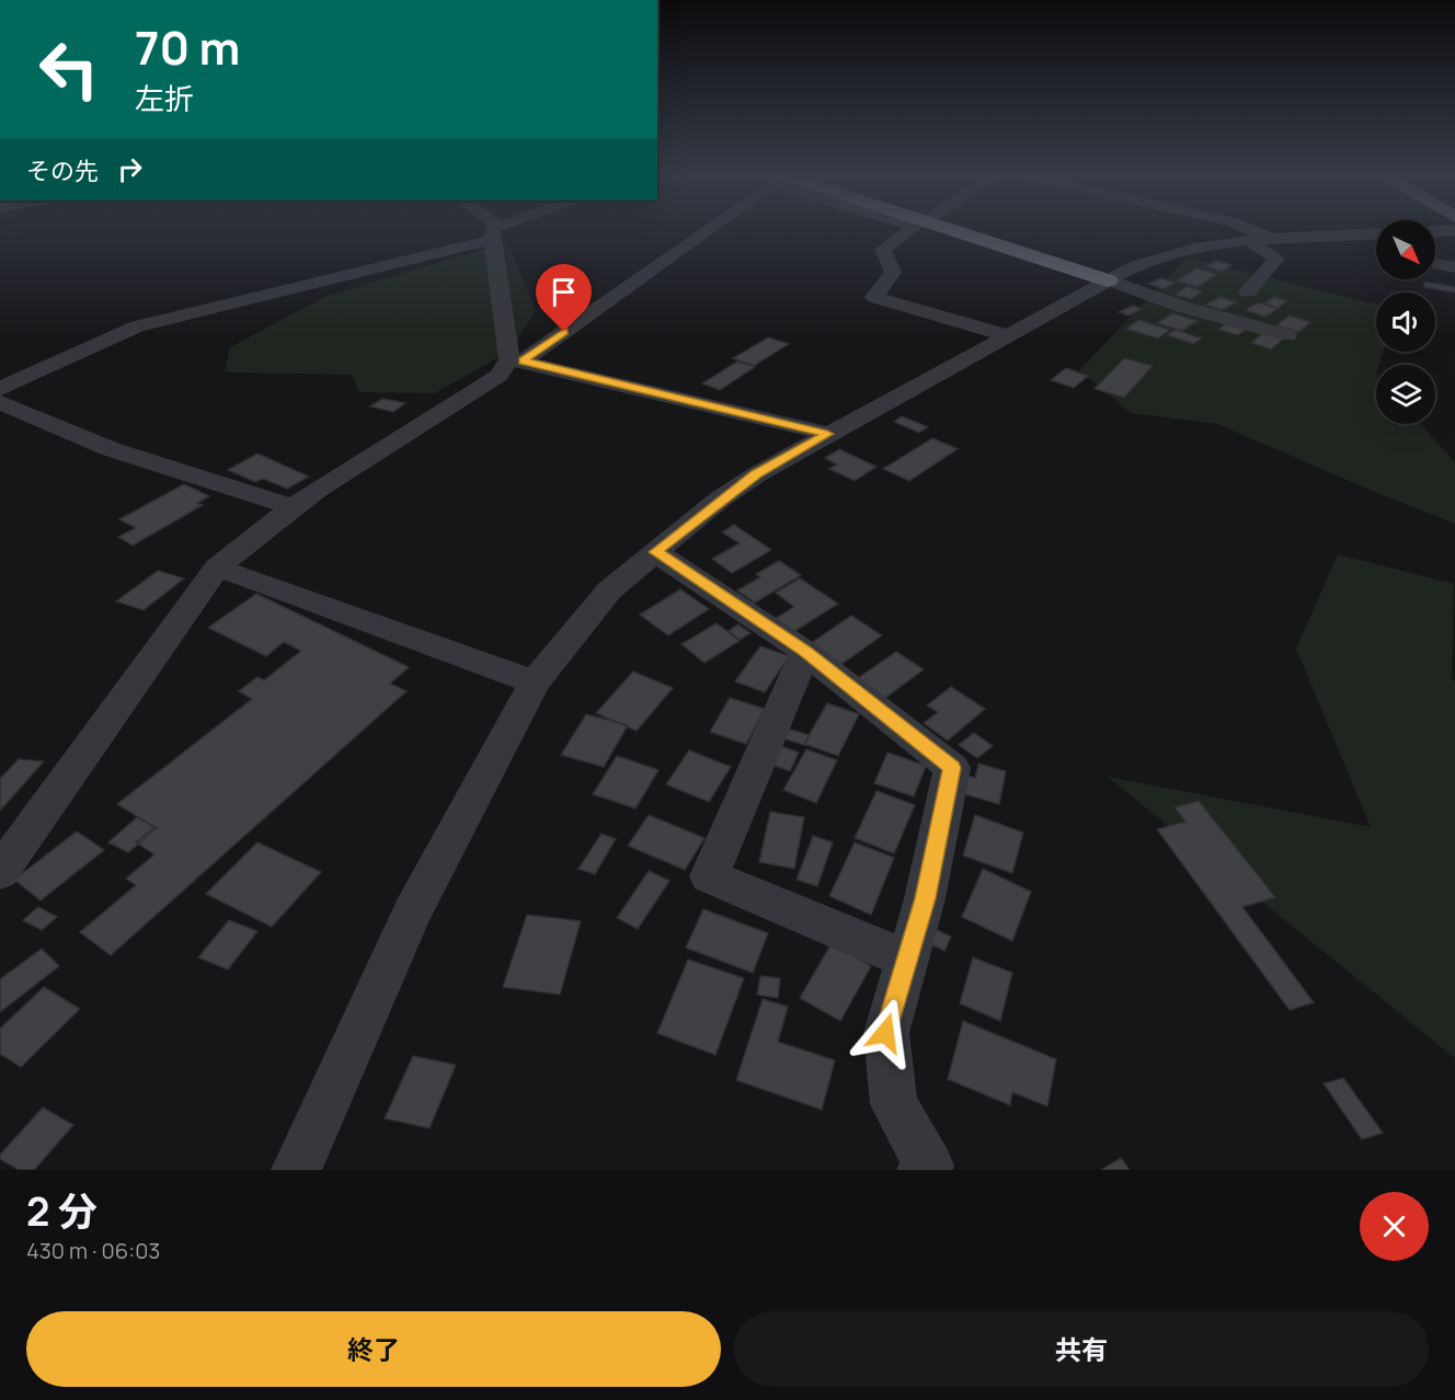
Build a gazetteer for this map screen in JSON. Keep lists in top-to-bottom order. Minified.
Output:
{"north":"bottom right","page":{"turn":["70 m","左折"],"then":"その先","heading":["2 分","430 m · 06:03"],"buttons":["終了","共有"]}}
